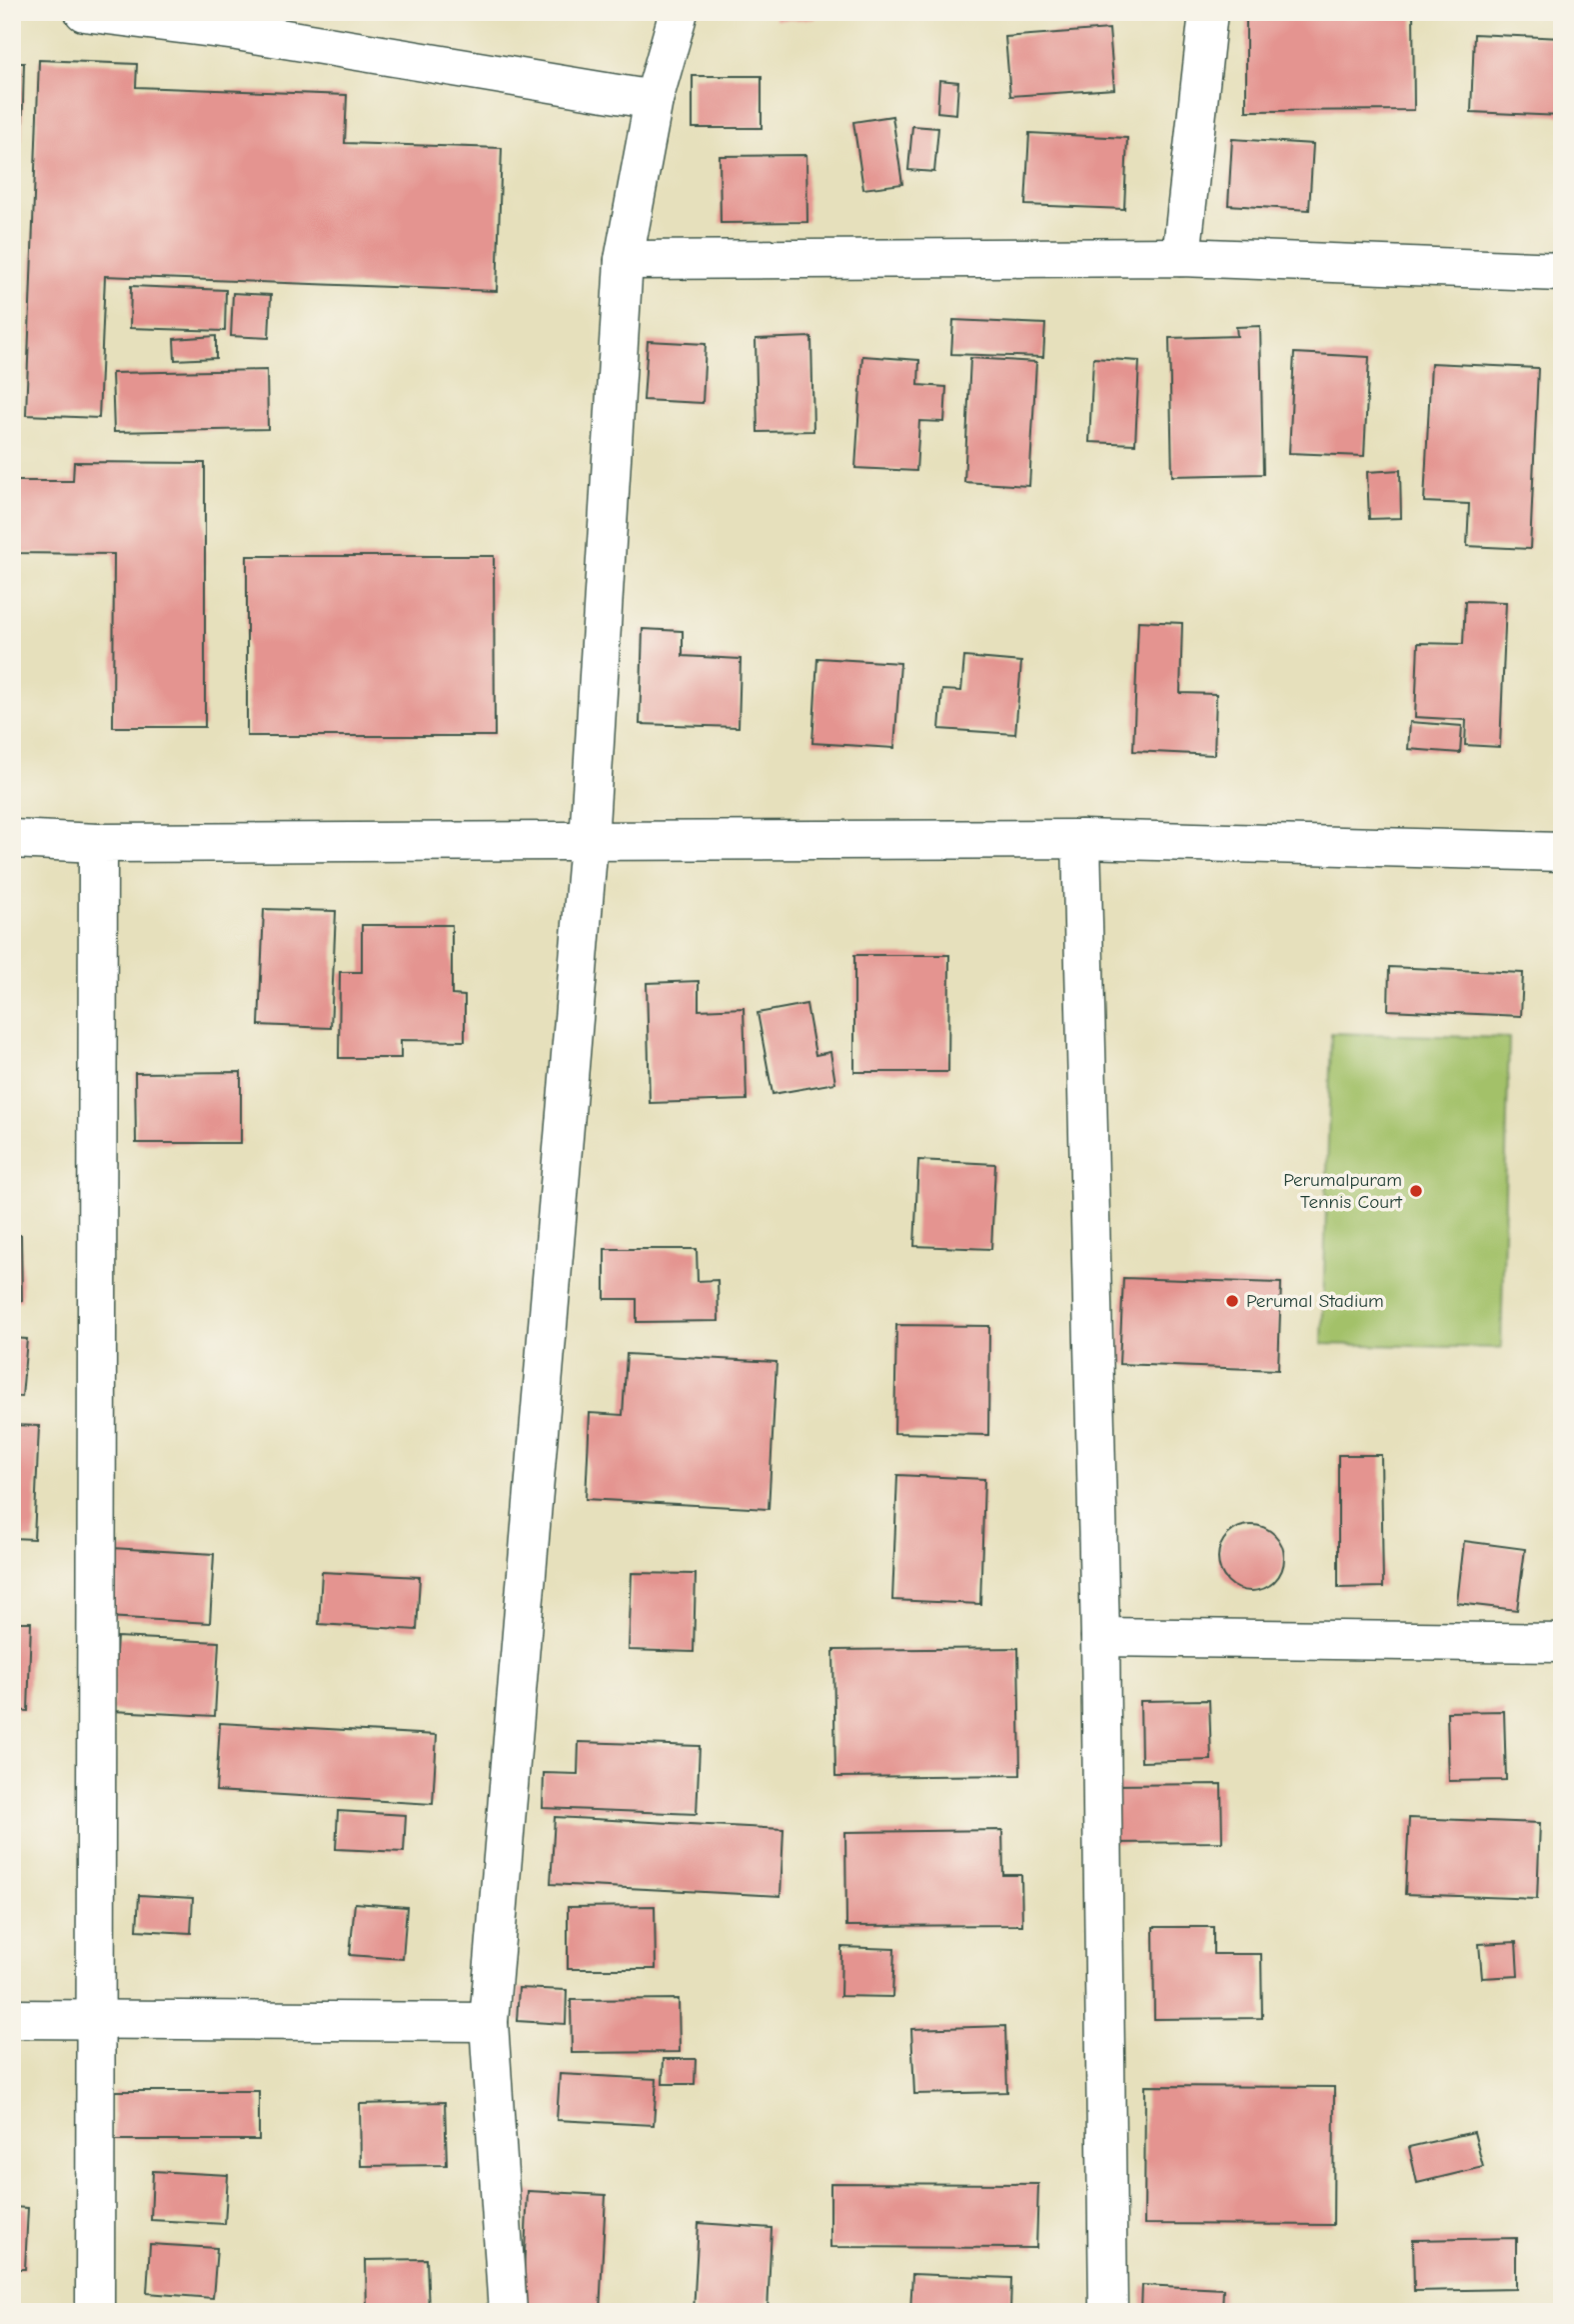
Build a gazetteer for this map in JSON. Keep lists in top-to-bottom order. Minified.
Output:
{"places":["Perumalpuram Tennis Court","Perumal Stadium"]}
